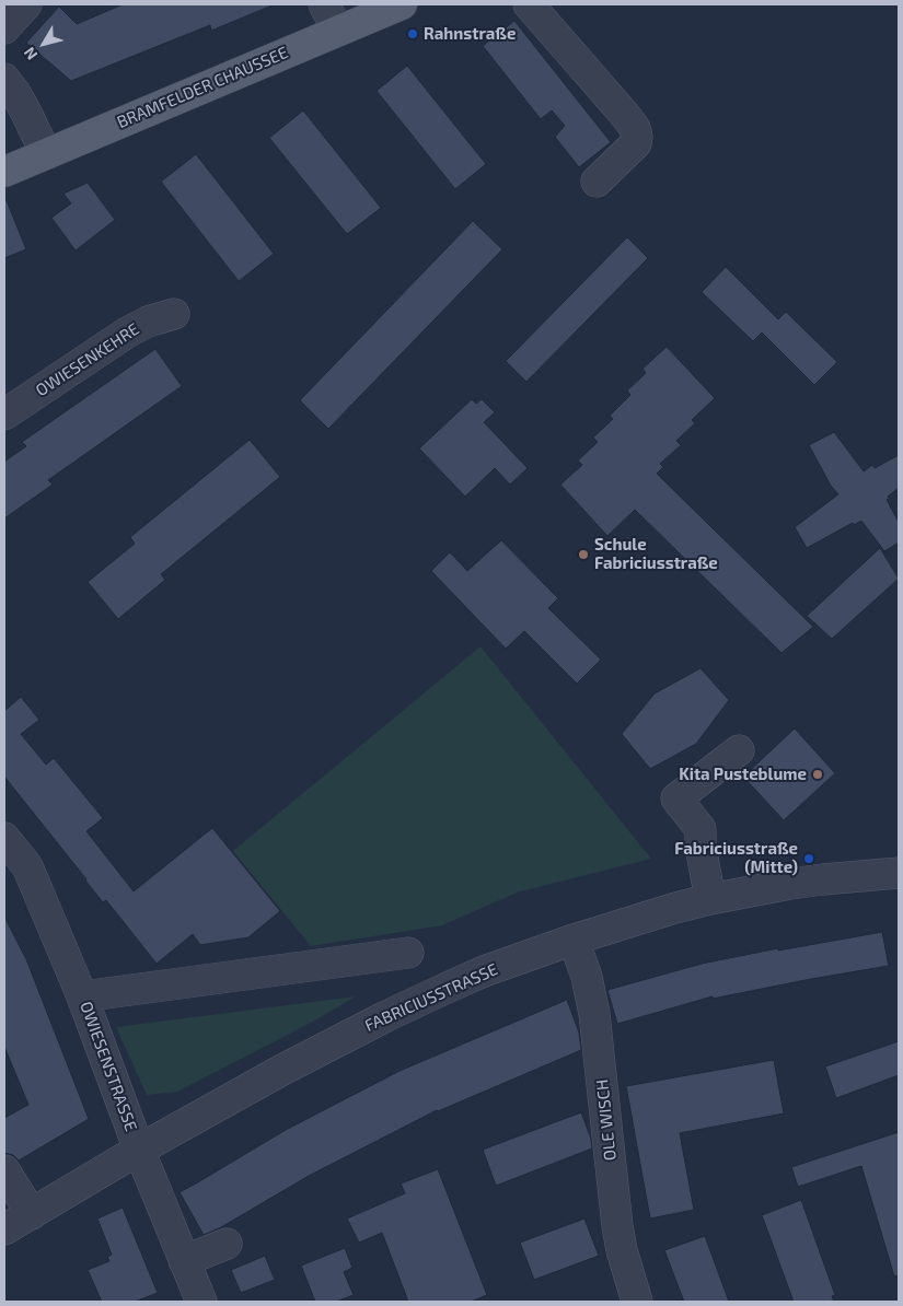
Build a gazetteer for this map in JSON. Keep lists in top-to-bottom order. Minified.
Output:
{"streets":{"main road":["BRAMFELDER CHAUSSEE"],"street":["OWIESENKEHRE","FABRICIUSSTRASSE","OWIESENSTRASSE","OLE WISCH"]},"crossings":[["FABRICIUSSTRASSE","OWIESENSTRASSE"],["FABRICIUSSTRASSE","OLE WISCH"]],"places":["Rahnstraße","Schule Fabriciusstraße","Kita Pusteblume","Fabriciusstraße (Mitte)"],"north":"bottom left"}
